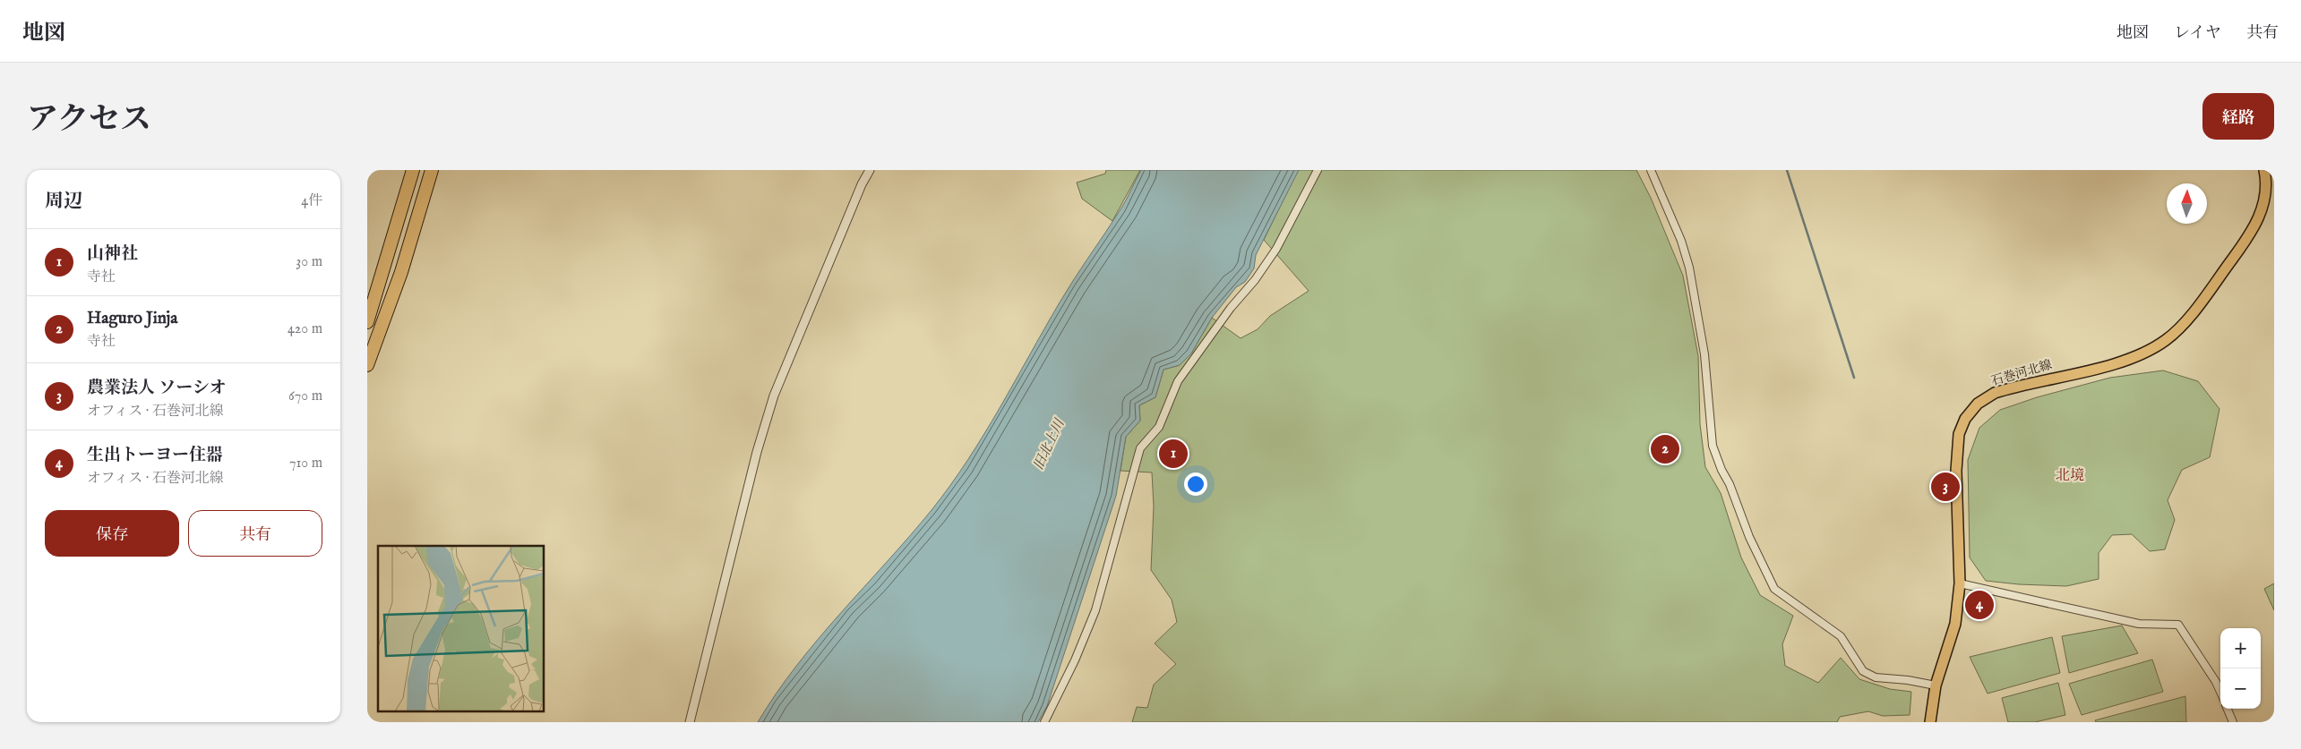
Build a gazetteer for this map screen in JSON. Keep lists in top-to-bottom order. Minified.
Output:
{"streets":{"main road":["石巻河北線"]},"districts":["北境"],"water":["旧北上川"],"north":"top","page":{"header":"地図","nav":["地図","レイヤ","共有"],"title":"アクセス","buttons":["経路",["保存","共有"]],"heading":["周辺","4件"],"list":[{"mark":"1","name":"山神社","note":"寺社","value":"30 m"},{"mark":"2","name":"Haguro Jinja","note":"寺社","value":"420 m"},{"mark":"3","name":"農業法人 ソーシオ","note":"オフィス · 石巻河北線","value":"670 m"},{"mark":"4","name":"生出トーヨー住器","note":"オフィス · 石巻河北線","value":"710 m"}],"pins":["2","1","3","4"],"map_buttons":["+","−"]}}
